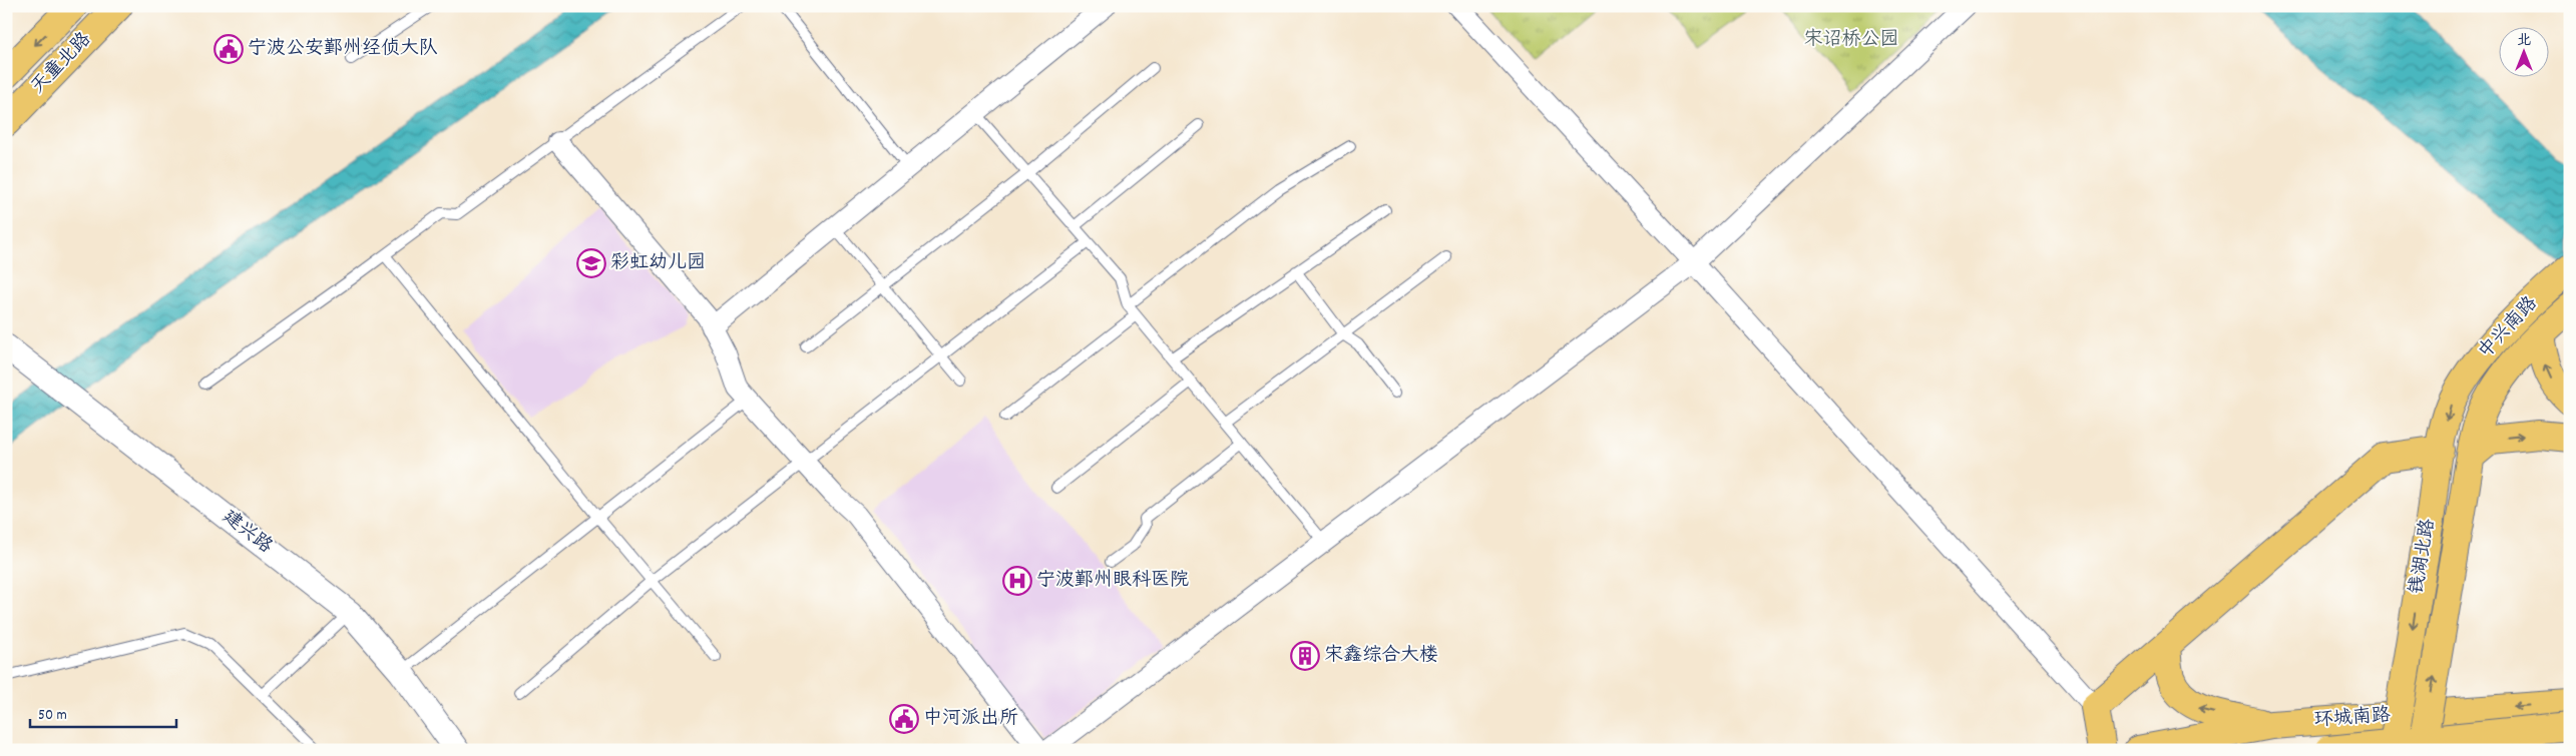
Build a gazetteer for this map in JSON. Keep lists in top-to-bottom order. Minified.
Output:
{"streets":{"main road":["天童北路","中兴南路","钱湖北路","环城南路"],"street":["建兴路"]},"crossings":[["中兴南路","钱湖北路"]],"parks":["宋诏桥公园"],"places":{"public building":["宁波公安鄞州经侦大队","中河派出所"],"school or university":["彩虹幼儿园"],"hospital":["宁波鄞州眼科医院"],"building":["宋鑫综合大楼"]},"scale_bar":"50 m","north":"top"}
